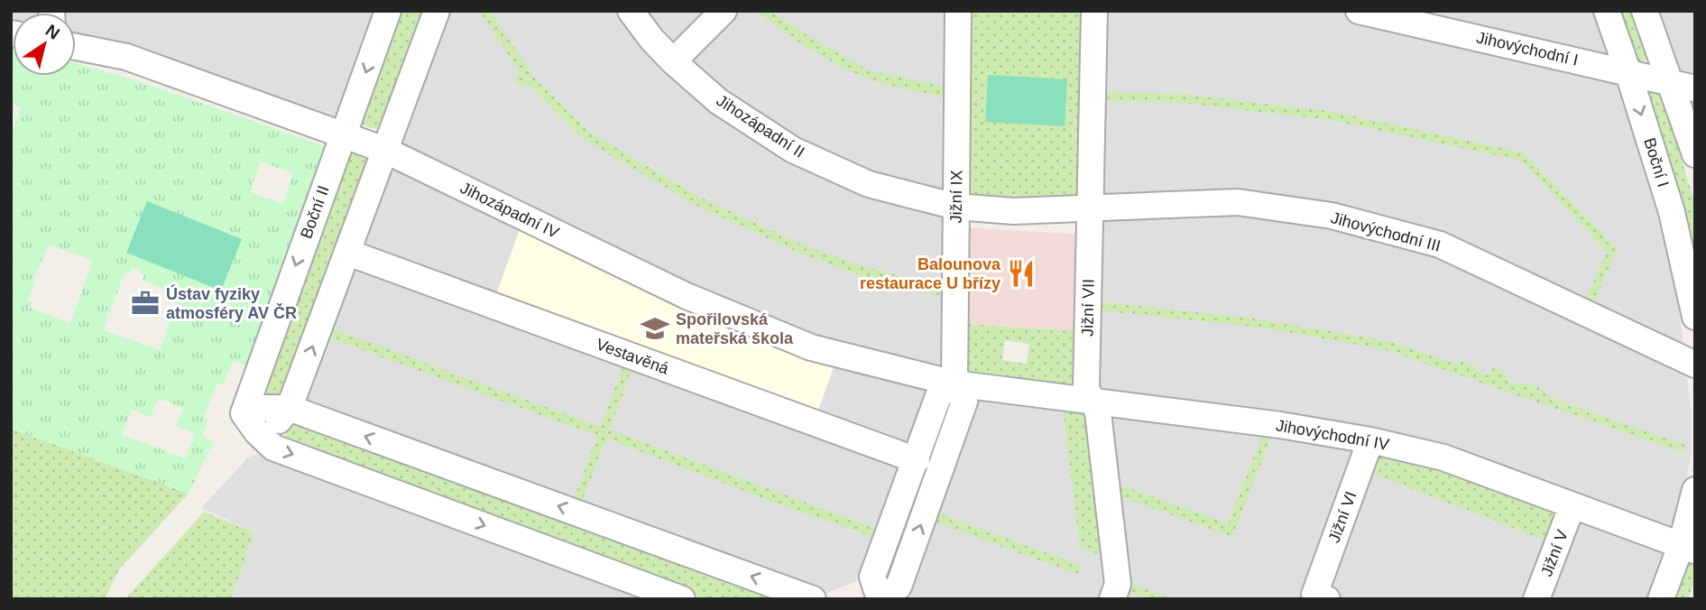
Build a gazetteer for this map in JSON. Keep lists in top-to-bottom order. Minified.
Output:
{"streets":{"street":["Jihovýchodní I","Jihozápadní II","Boční I","Jižní IX","Jihozápadní IV","Boční II","Jihovýchodní III","Jižní VII","Vestavěná","Jihovýchodní IV","Jižní VI","Jižní V"]},"crossings":[["Jihovýchodní I","Boční I"],["Jihozápadní II","Jižní IX"],["Jihozápadní II","Jihovýchodní III"],["Jihozápadní II","Jižní VII"],["Jižní IX","Jihozápadní IV"],["Jižní IX","Vestavěná"],["Jižní IX","Jihovýchodní IV"],["Jihozápadní IV","Boční II"],["Jihozápadní IV","Jihovýchodní IV"],["Jihovýchodní III","Jižní VII"],["Jižní VII","Jihovýchodní IV"],["Jihovýchodní IV","Jižní VI"],["Jihovýchodní IV","Jižní V"]],"places":{"restaurant":["Balounova restaurace U břízy"],"office":["Ústav fyziky atmosféry AV ČR"],"school or university":["Spořilovská mateřská škola"]},"north":"top right"}
